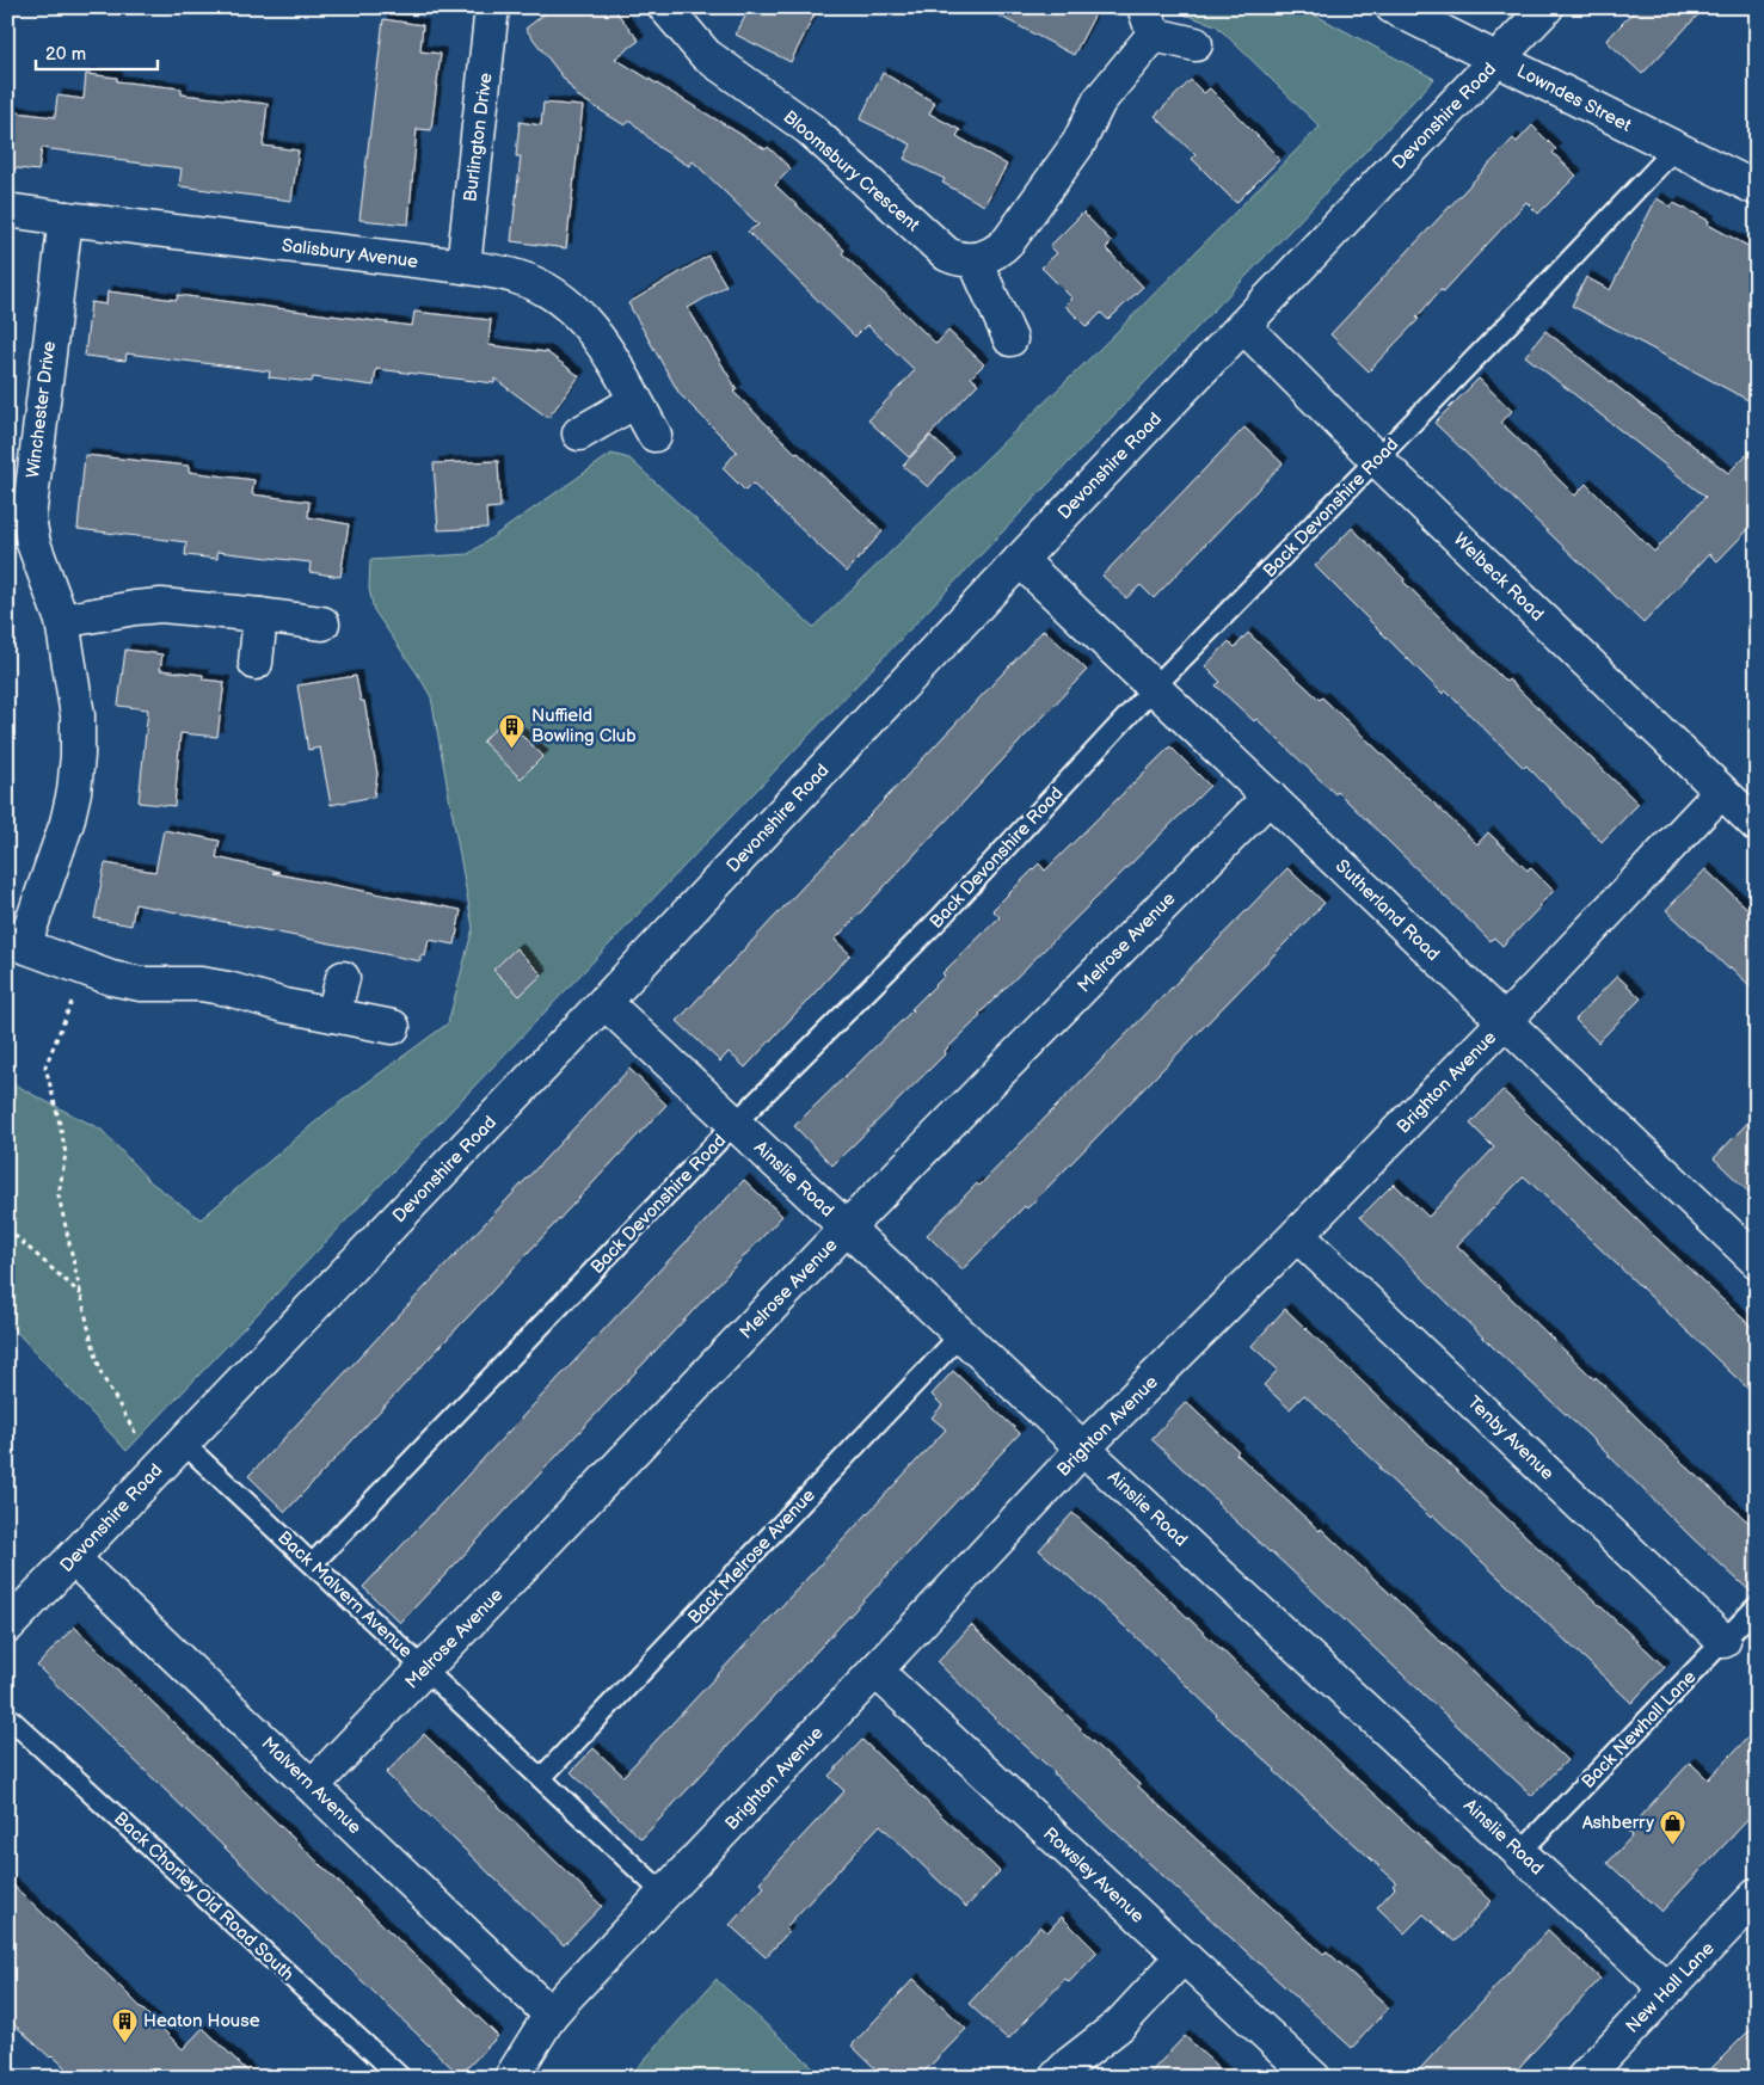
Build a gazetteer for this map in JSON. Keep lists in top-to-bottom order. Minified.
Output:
{"streets":{"street":["Lowndes Street","Devonshire Road","Burlington Drive","Bloomsbury Crescent","Salisbury Avenue","Winchester Drive","Welbeck Road","Sutherland Road","Melrose Avenue","Brighton Avenue","Ainslie Road","Tenby Avenue","Malvern Avenue","Rowsley Avenue","New Hall Lane"],"lane":["Back Devonshire Road","Back Melrose Avenue","Back Malvern Avenue","Back Newhall Lane","Back Chorley Old Road South"]},"crossings":[["Lowndes Street","Devonshire Road"],["Lowndes Street","Back Devonshire Road"],["Devonshire Road","Welbeck Road"],["Devonshire Road","Sutherland Road"],["Devonshire Road","Ainslie Road"],["Devonshire Road","Back Malvern Avenue"],["Devonshire Road","Malvern Avenue"],["Burlington Drive","Salisbury Avenue"],["Salisbury Avenue","Winchester Drive"],["Back Devonshire Road","Welbeck Road"],["Back Devonshire Road","Sutherland Road"],["Back Devonshire Road","Ainslie Road"],["Back Devonshire Road","Back Malvern Avenue"],["Welbeck Road","Brighton Avenue"],["Sutherland Road","Melrose Avenue"],["Sutherland Road","Brighton Avenue"],["Melrose Avenue","Ainslie Road"],["Melrose Avenue","Back Malvern Avenue"],["Melrose Avenue","Malvern Avenue"],["Brighton Avenue","Ainslie Road"],["Brighton Avenue","Tenby Avenue"],["Brighton Avenue","Back Malvern Avenue"],["Brighton Avenue","Malvern Avenue"],["Brighton Avenue","Rowsley Avenue"],["Ainslie Road","Back Melrose Avenue"],["Ainslie Road","Back Newhall Lane"],["Ainslie Road","New Hall Lane"],["Tenby Avenue","Back Newhall Lane"],["Back Melrose Avenue","Back Malvern Avenue"]],"places":{"building":["Nuffield Bowling Club","Heaton House"],"shop":["Ashberry"]},"scale_bar":"20 m"}
